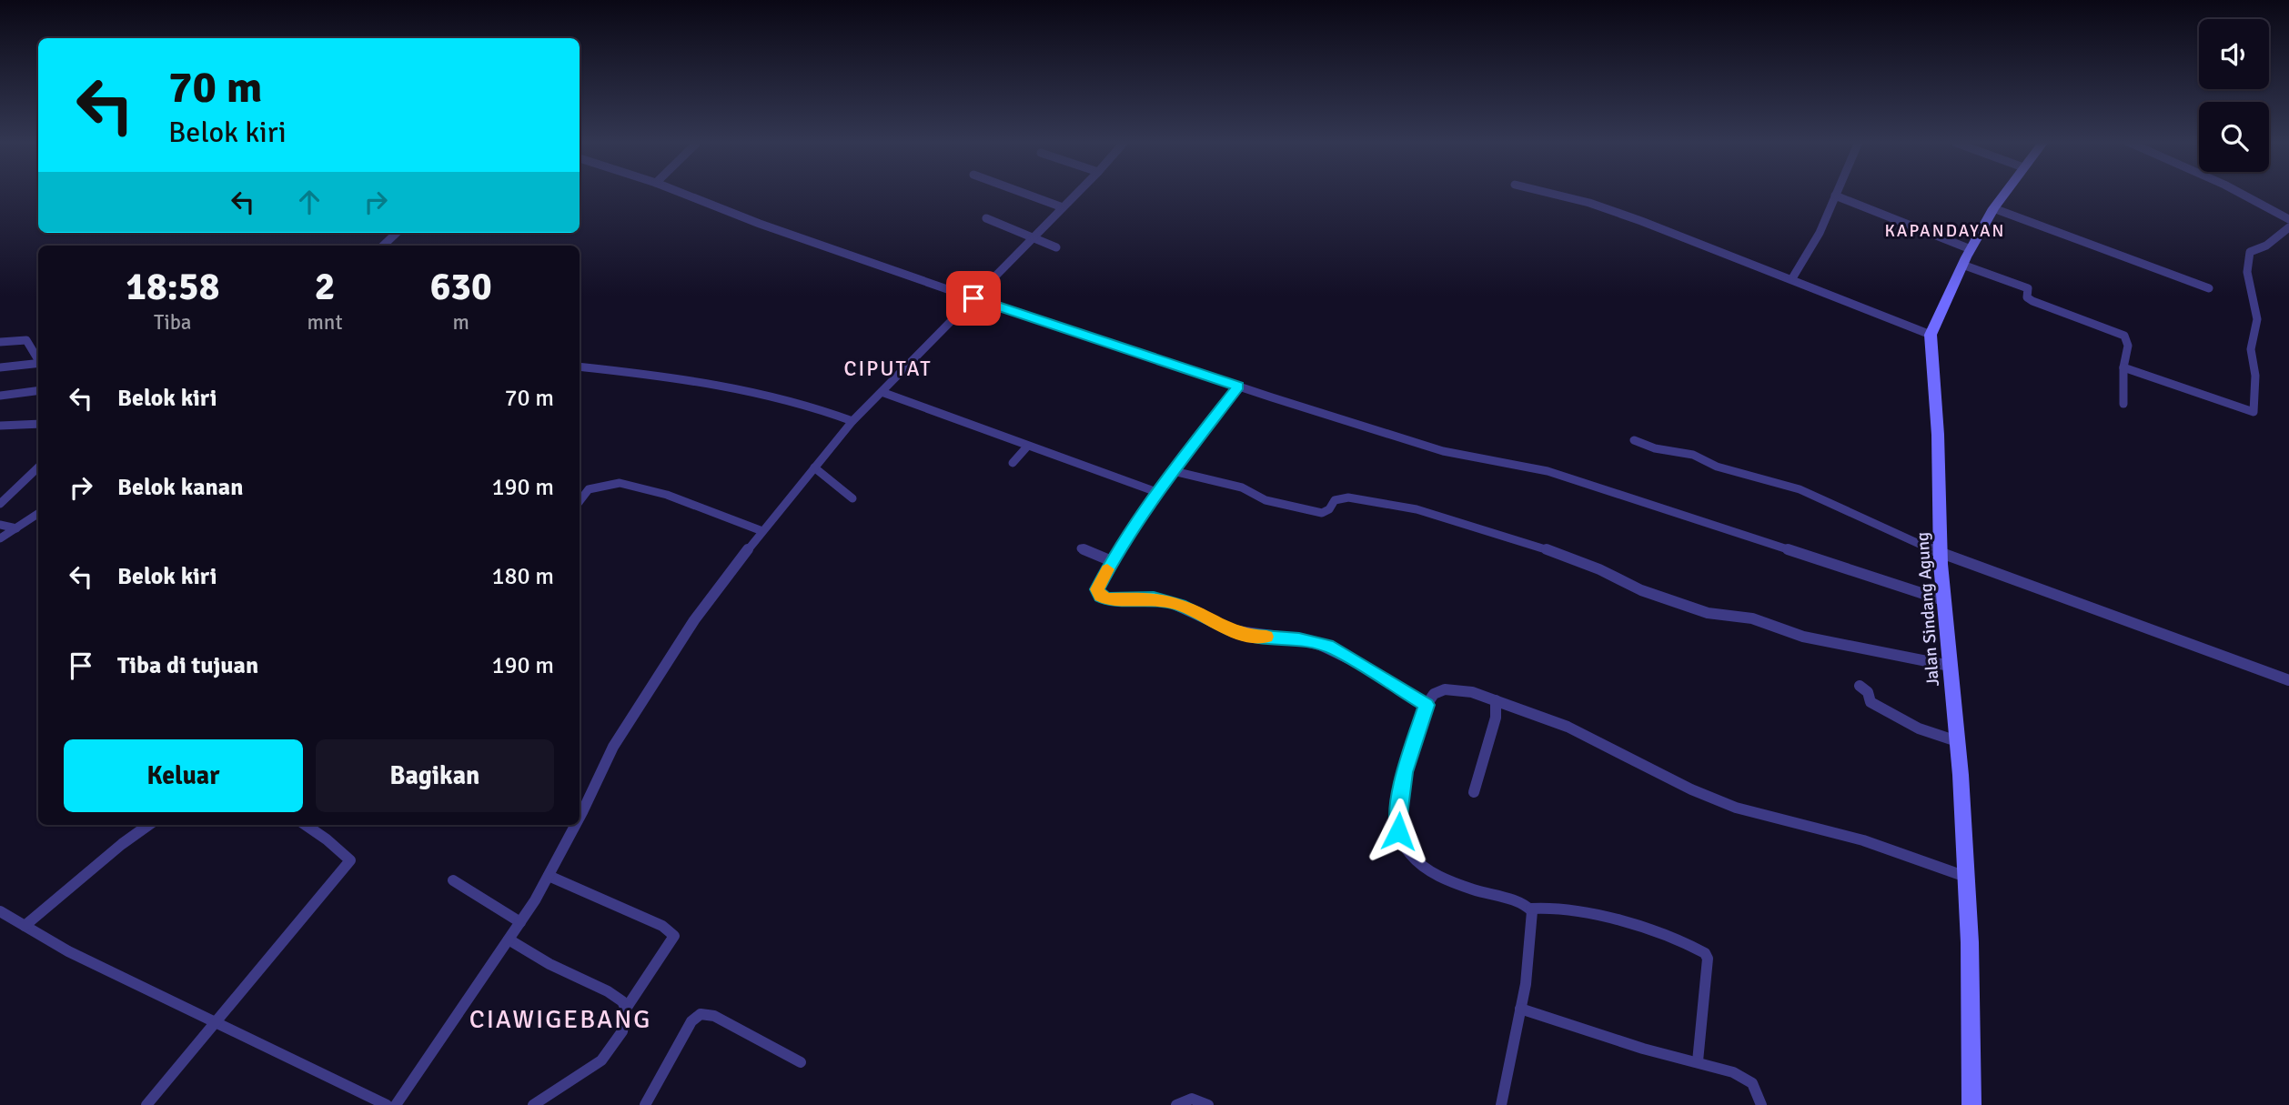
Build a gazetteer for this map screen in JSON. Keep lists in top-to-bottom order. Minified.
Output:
{"streets":{"main road":["Jalan Sindang Agung"]},"districts":["KAPANDAYAN","CIPUTAT","CIAWIGEBANG"],"page":{"turn":["70 m","Belok kiri"],"eta":["18:58","Tiba","2","mnt","630","m"],"list":[{"name":"Belok kiri","value":"70 m"},{"name":"Belok kanan","value":"190 m"},{"name":"Belok kiri","value":"180 m"},{"name":"Tiba di tujuan","value":"190 m"}],"buttons":["Keluar","Bagikan"]}}
